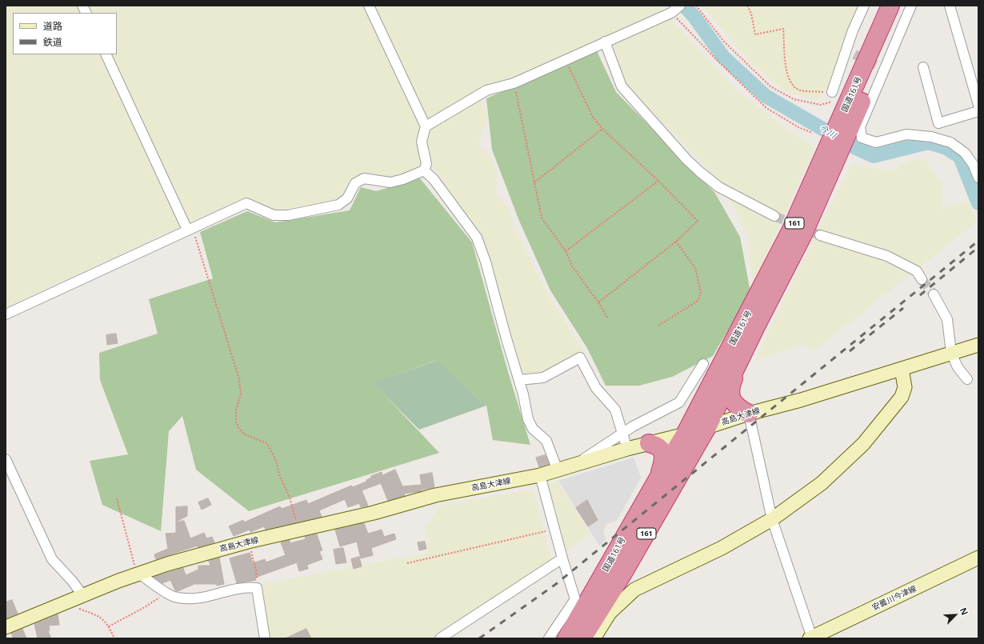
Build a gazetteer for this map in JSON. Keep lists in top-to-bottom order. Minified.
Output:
{"streets":{"highway":["国道161号","161"],"main road":["高島大津線","安曇川今津線"]},"crossings":[["国道161号","高島大津線"]],"water":["今川"],"legend":["道路","鉄道"],"north":"top right"}
